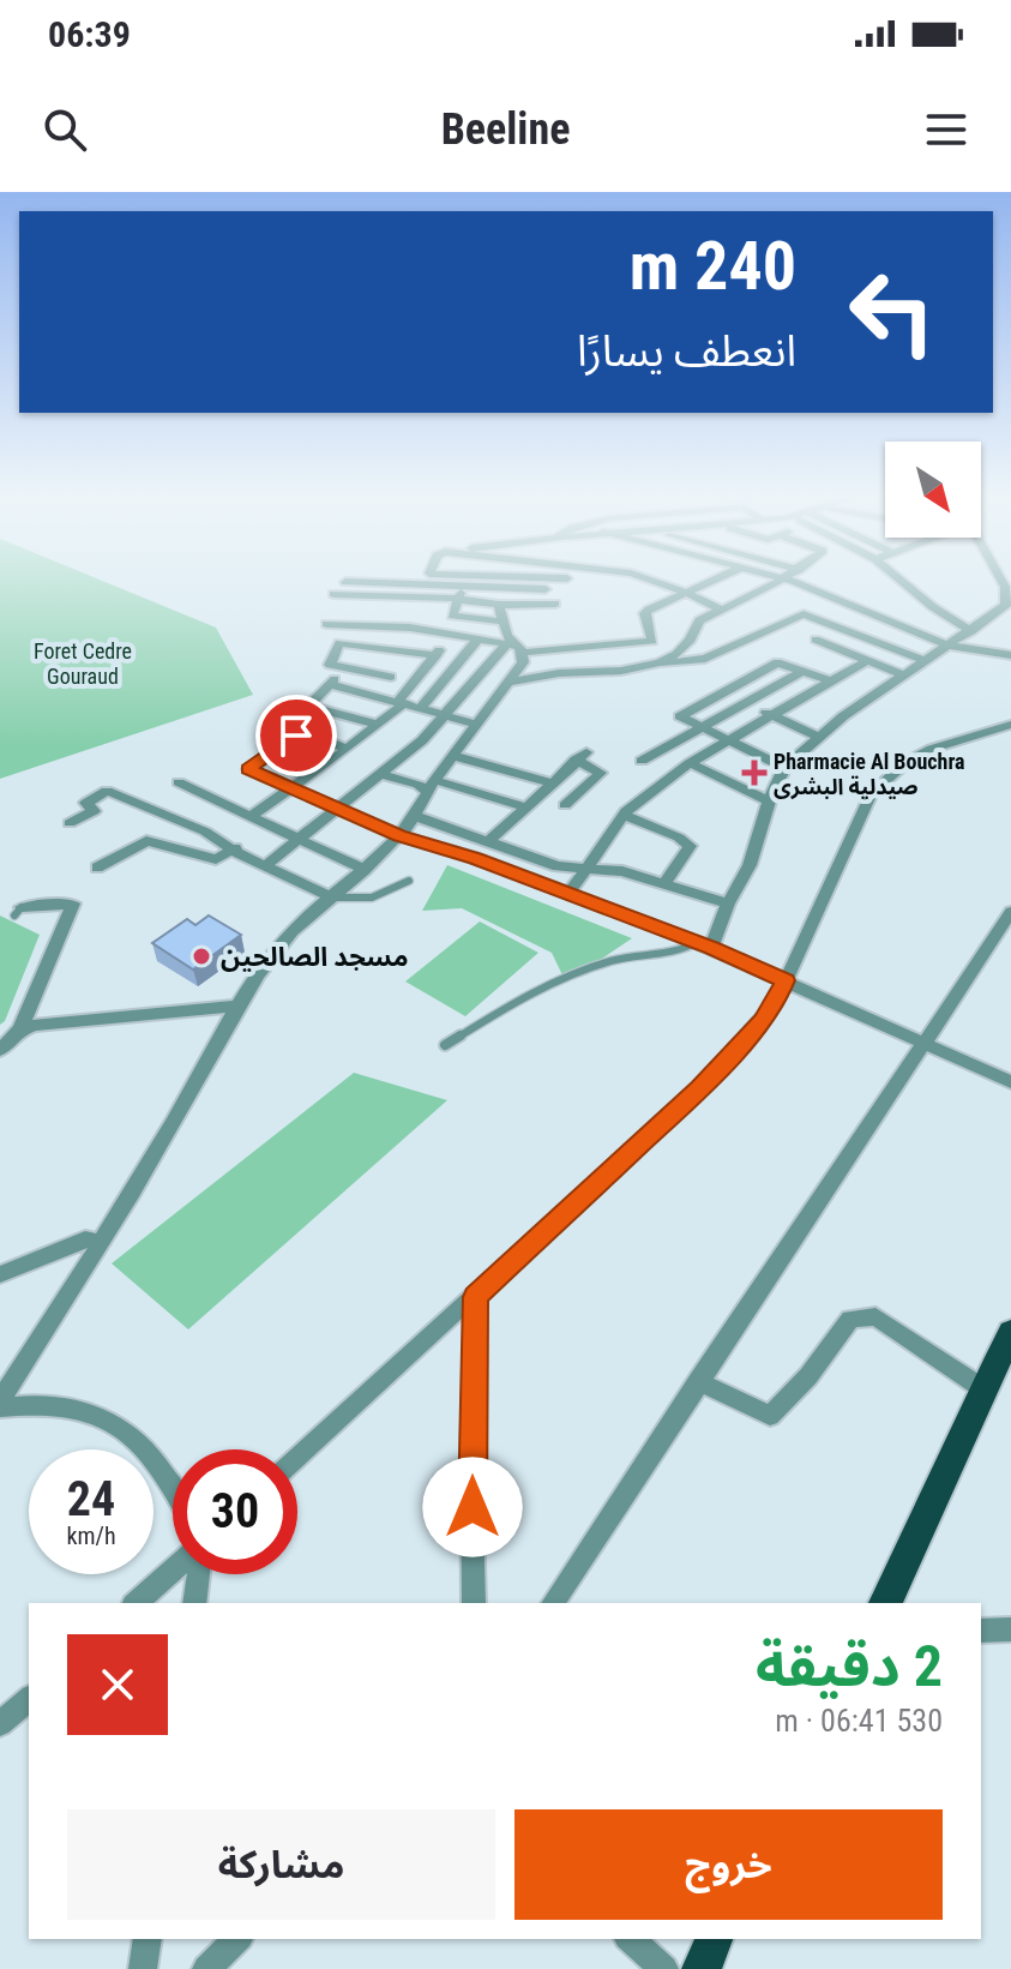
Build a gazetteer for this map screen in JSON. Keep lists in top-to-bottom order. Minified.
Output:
{"parks":["Foret Cedre Gouraud"],"places":{"health":["Pharmacie Al Bouchra صيدلية البشرى"],"other":["مسجد الصالحين"]},"north":"bottom right","page":{"status":"06:39","header":"Beeline","turn":["240 m","انعطف يسارًا"],"speed":"24 km/h","limit":"30","heading":["2 دقيقة","530 m · 06:41"],"buttons":["خروج","مشاركة"]}}
